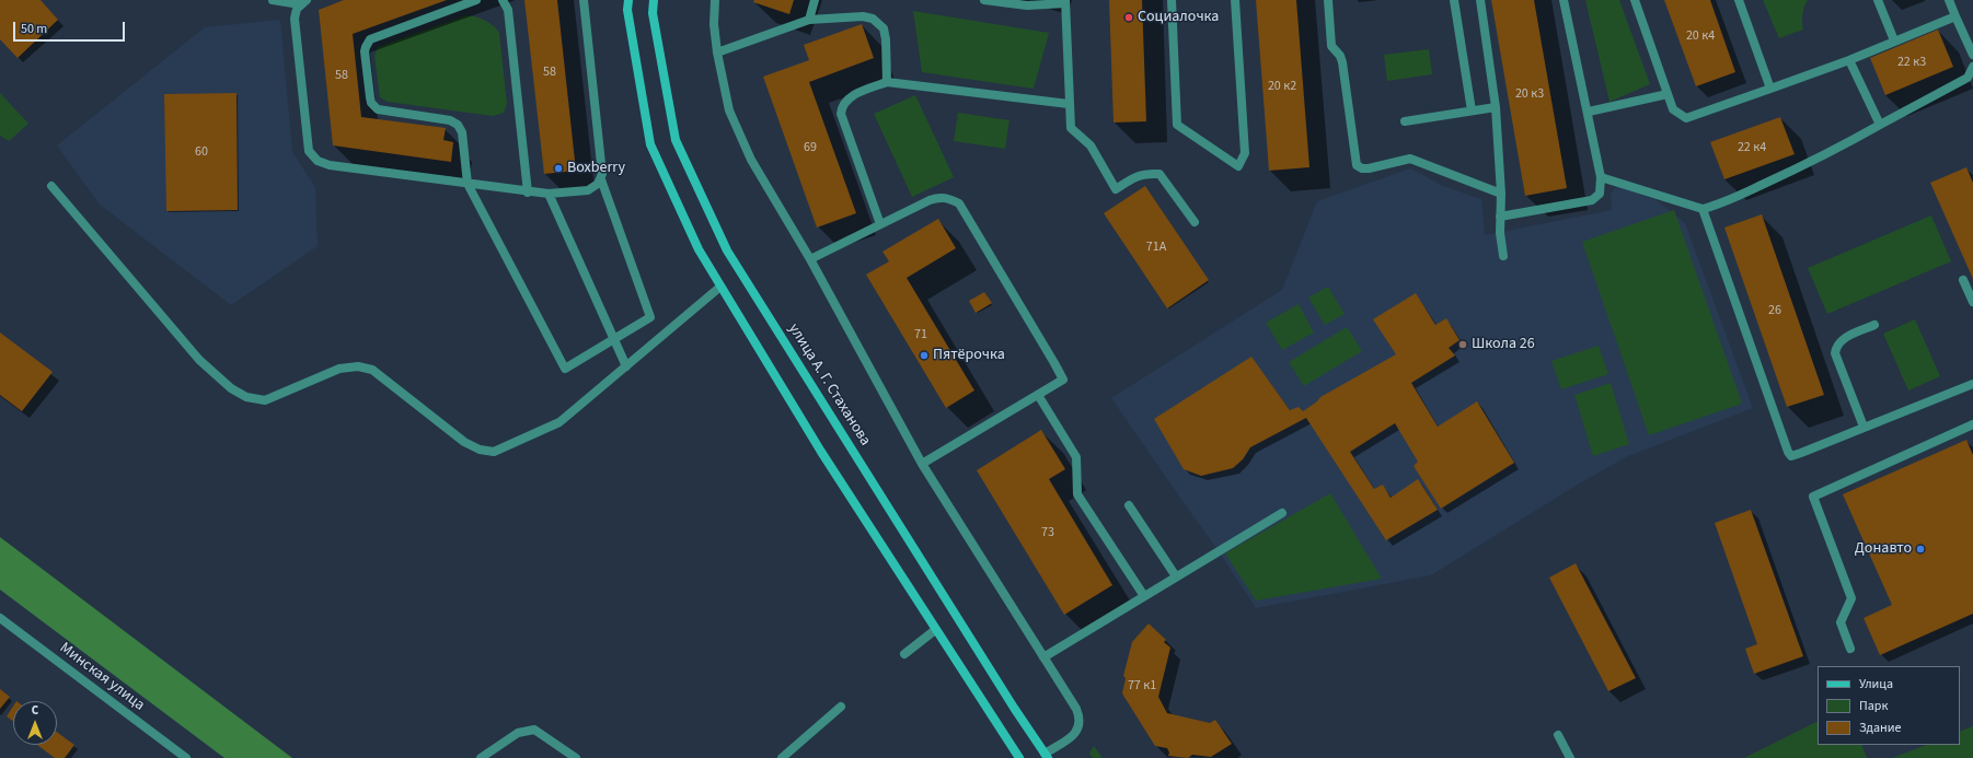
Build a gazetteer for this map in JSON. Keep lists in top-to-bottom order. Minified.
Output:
{"streets":{"main road":["улица А. Г. Стаханова"],"street":["Минская улица"]},"places":["Социалочка","Boxberry","Школа 26","Пятёрочка","Донавто"],"house_numbers":["20 к4","22 к3","58","58","20 к2","20 к3","69","22 к4","60","71А","26","71","73","77 к1"],"legend":["Улица","Парк","Здание"],"scale_bar":"50 m","north":"top"}
